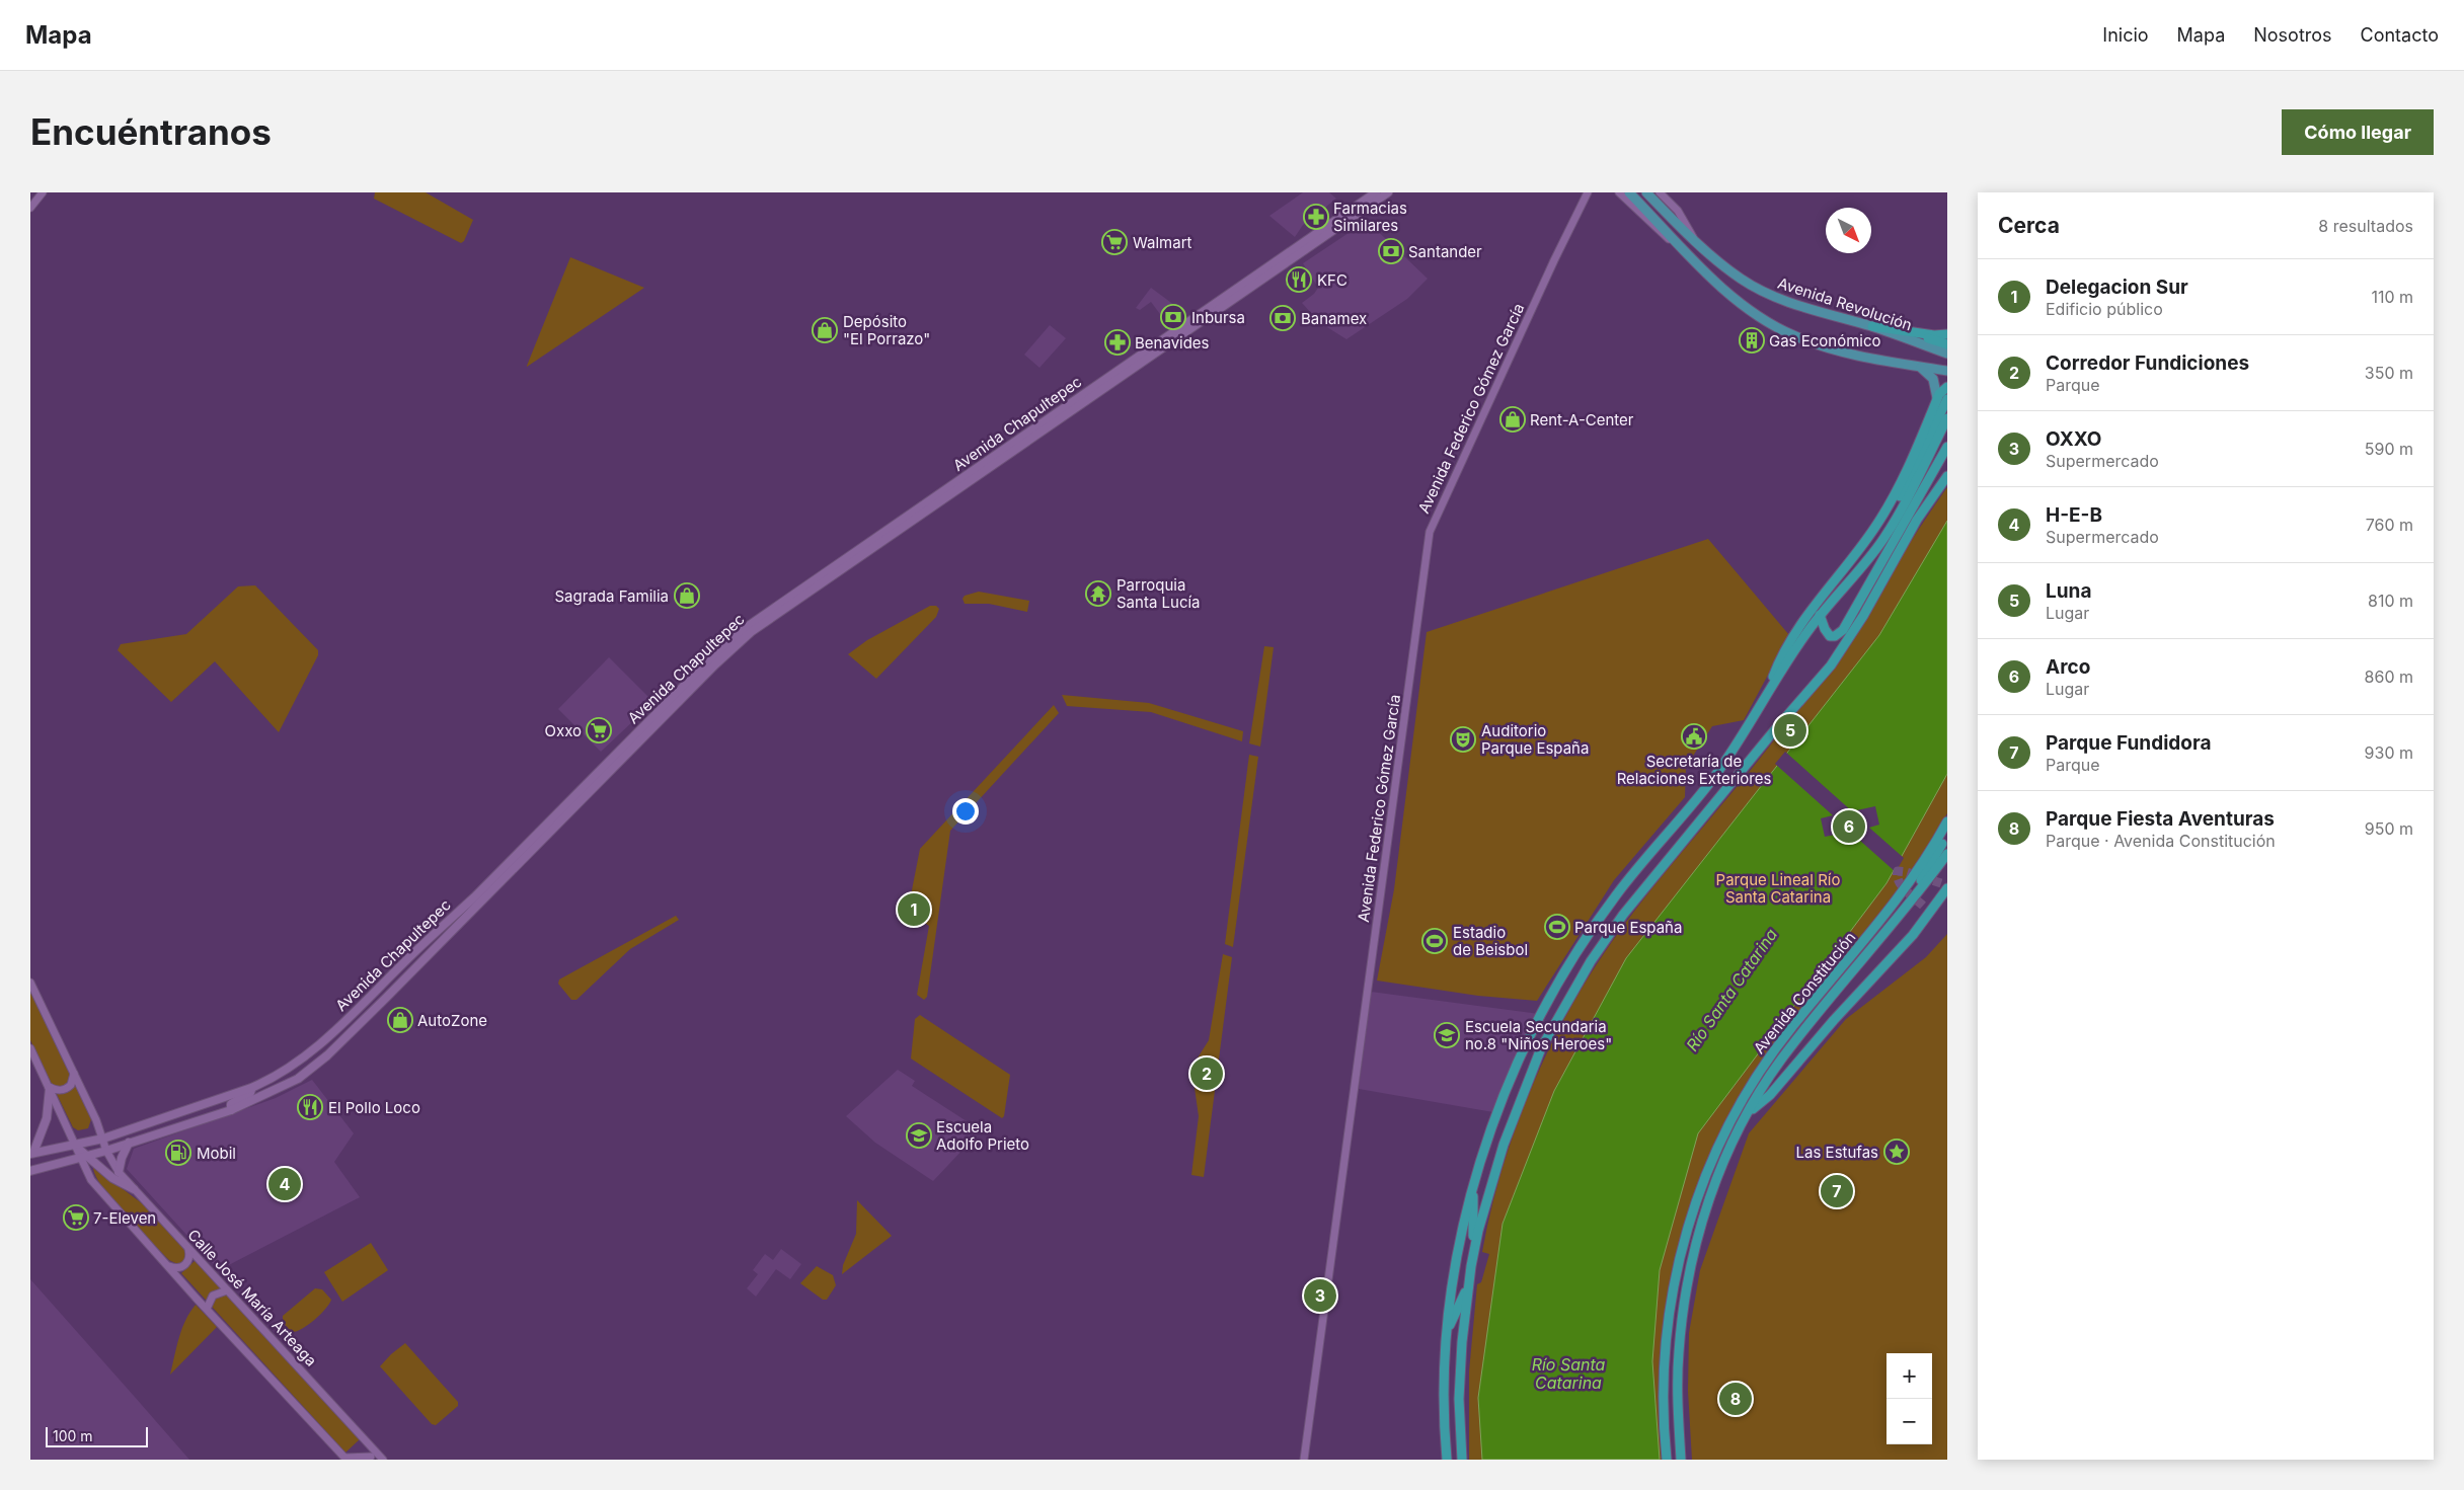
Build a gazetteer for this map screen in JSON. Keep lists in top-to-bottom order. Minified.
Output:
{"streets":{"highway":["Avenida Constitución"],"main road":["Avenida Revolución","Avenida Chapultepec"],"street":["Avenida Federico Gómez García","Calle José María Arteaga"]},"crossings":[["Avenida Chapultepec","Calle José María Arteaga"]],"water":["Río Santa Catarina"],"parks":["Parque Lineal Río Santa Catarina"],"places":{"pharmacy":["Farmacias Similares","Benavides"],"supermarket":["Walmart","Oxxo","7-Eleven"],"bank":["Santander","Inbursa","Banamex"],"restaurant":["KFC","El Pollo Loco"],"shop":["Depósito \"El Porrazo\"","Rent-A-Center","Sagrada Familia","AutoZone"],"building":["Gas Económico"],"temple":["Parroquia Santa Lucía"],"public building":["Secretaría de Relaciones Exteriores"],"theatre":["Auditorio Parque España"],"sports":["Parque España","Estadio de Beisbol"],"school or university":["Escuela Secundaria no.8 \"Niños Heroes\"","Escuela Adolfo Prieto"],"place":["Las Estufas"],"fuel station":["Mobil"]},"scale_bar":"100 m","north":"bottom right","page":{"header":"Mapa","nav":["Inicio","Mapa","Nosotros","Contacto"],"buttons":"Cómo llegar","title":"Encuéntranos","heading":["Cerca","8 resultados"],"list":[{"mark":"1","name":"Delegacion Sur","note":"Edificio público","value":"110 m"},{"mark":"2","name":"Corredor Fundiciones","note":"Parque","value":"350 m"},{"mark":"3","name":"OXXO","note":"Supermercado","value":"590 m"},{"mark":"4","name":"H-E-B","note":"Supermercado","value":"760 m"},{"mark":"5","name":"Luna","note":"Lugar","value":"810 m"},{"mark":"6","name":"Arco","note":"Lugar","value":"860 m"},{"mark":"7","name":"Parque Fundidora","note":"Parque","value":"930 m"},{"mark":"8","name":"Parque Fiesta Aventuras","note":"Parque · Avenida Constitución","value":"950 m"}],"pins":["5","6","1","2","4","7","3","8"],"map_buttons":["+","−"],"scale":"100 m"}}
